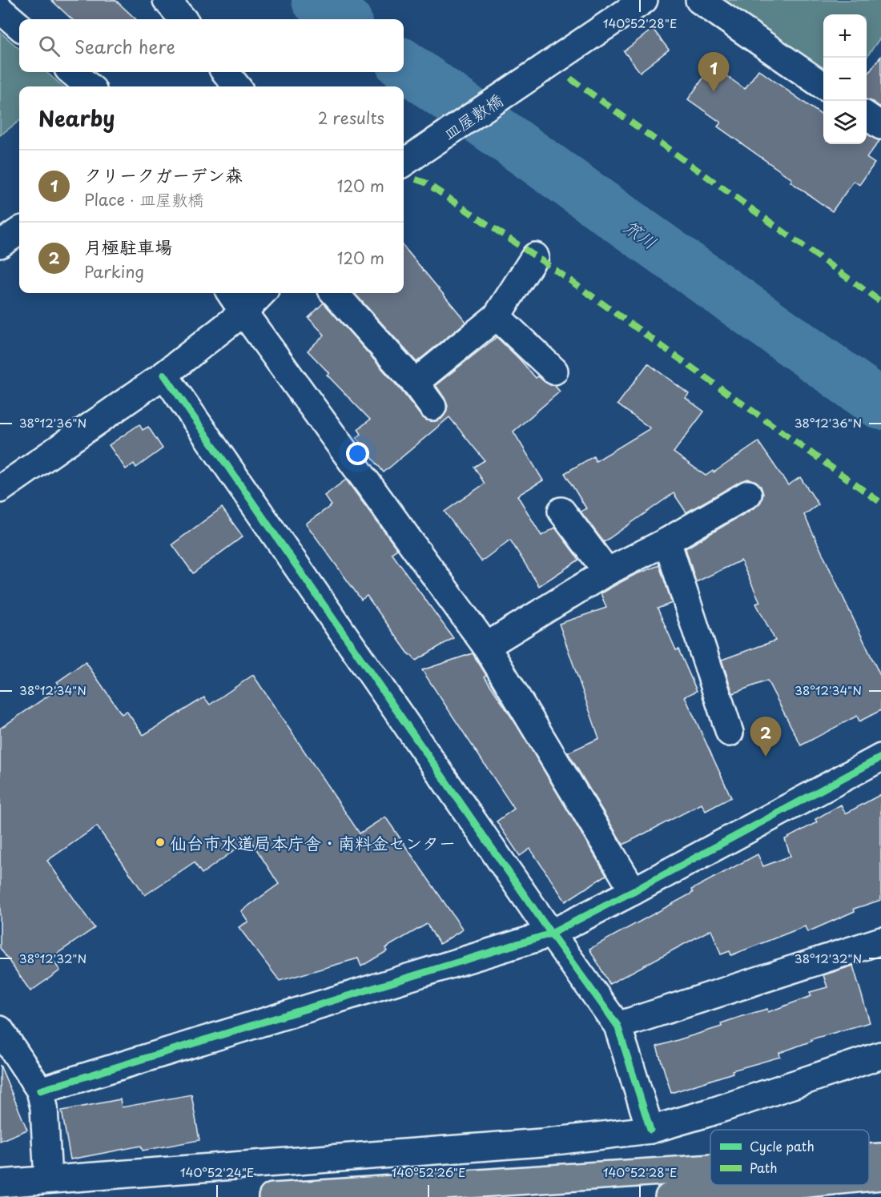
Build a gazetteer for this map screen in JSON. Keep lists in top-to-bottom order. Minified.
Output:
{"streets":{"street":["皿屋敷橋"]},"water":["笊川"],"places":["仙台市水道局本庁舎・南料金センター"],"legend":["Cycle path","Path"],"page":{"map_buttons":["+","−"],"search":"Search here","pins":["1","2"],"heading":["Nearby","2 results"],"list":[{"mark":"1","name":"クリークガーデン森","note":"Place · 皿屋敷橋","value":"120 m"},{"mark":"2","name":"月極駐車場","note":"Parking","value":"120 m"}]},"coordinates":["140°52'28\"E","38°12'36\"N","38°12'34\"N","38°12'32\"N","140°52'24\"E","140°52'26\"E"]}
